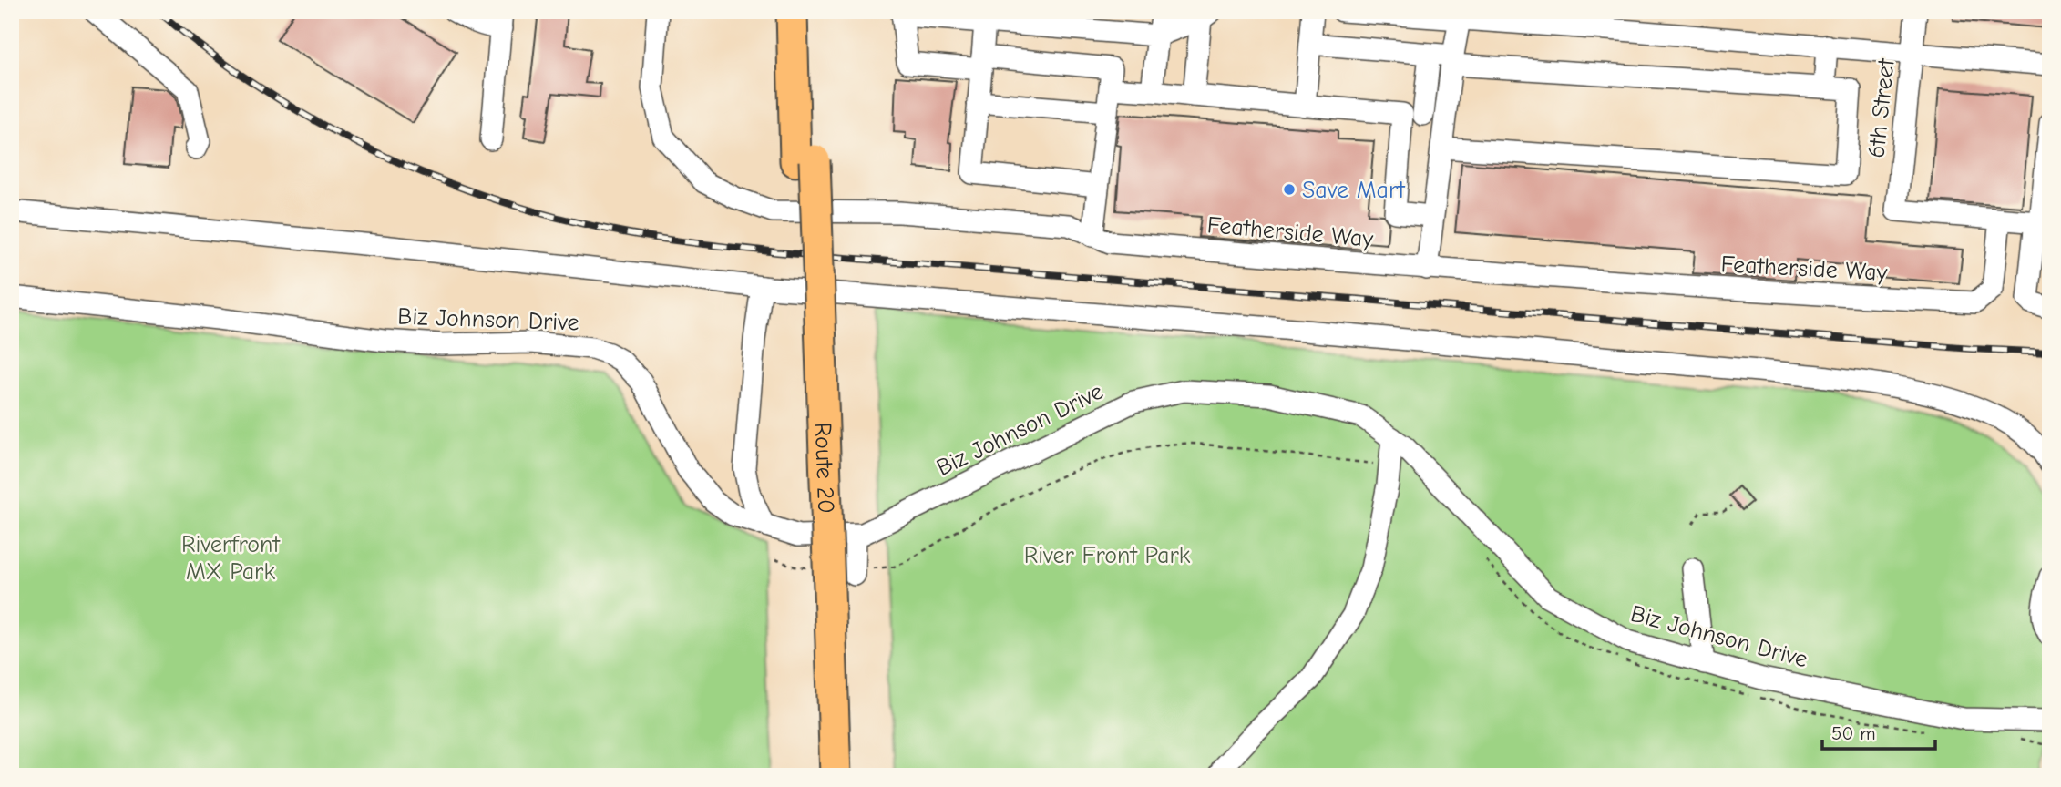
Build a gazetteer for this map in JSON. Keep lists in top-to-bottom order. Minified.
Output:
{"streets":{"highway":["Route 20"],"street":["6th Street","Featherside Way","Biz Johnson Drive"]},"crossings":[["6th Street","Featherside Way"]],"parks":["Riverfront MX Park","River Front Park"],"places":["Save Mart"],"scale_bar":"50 m"}
